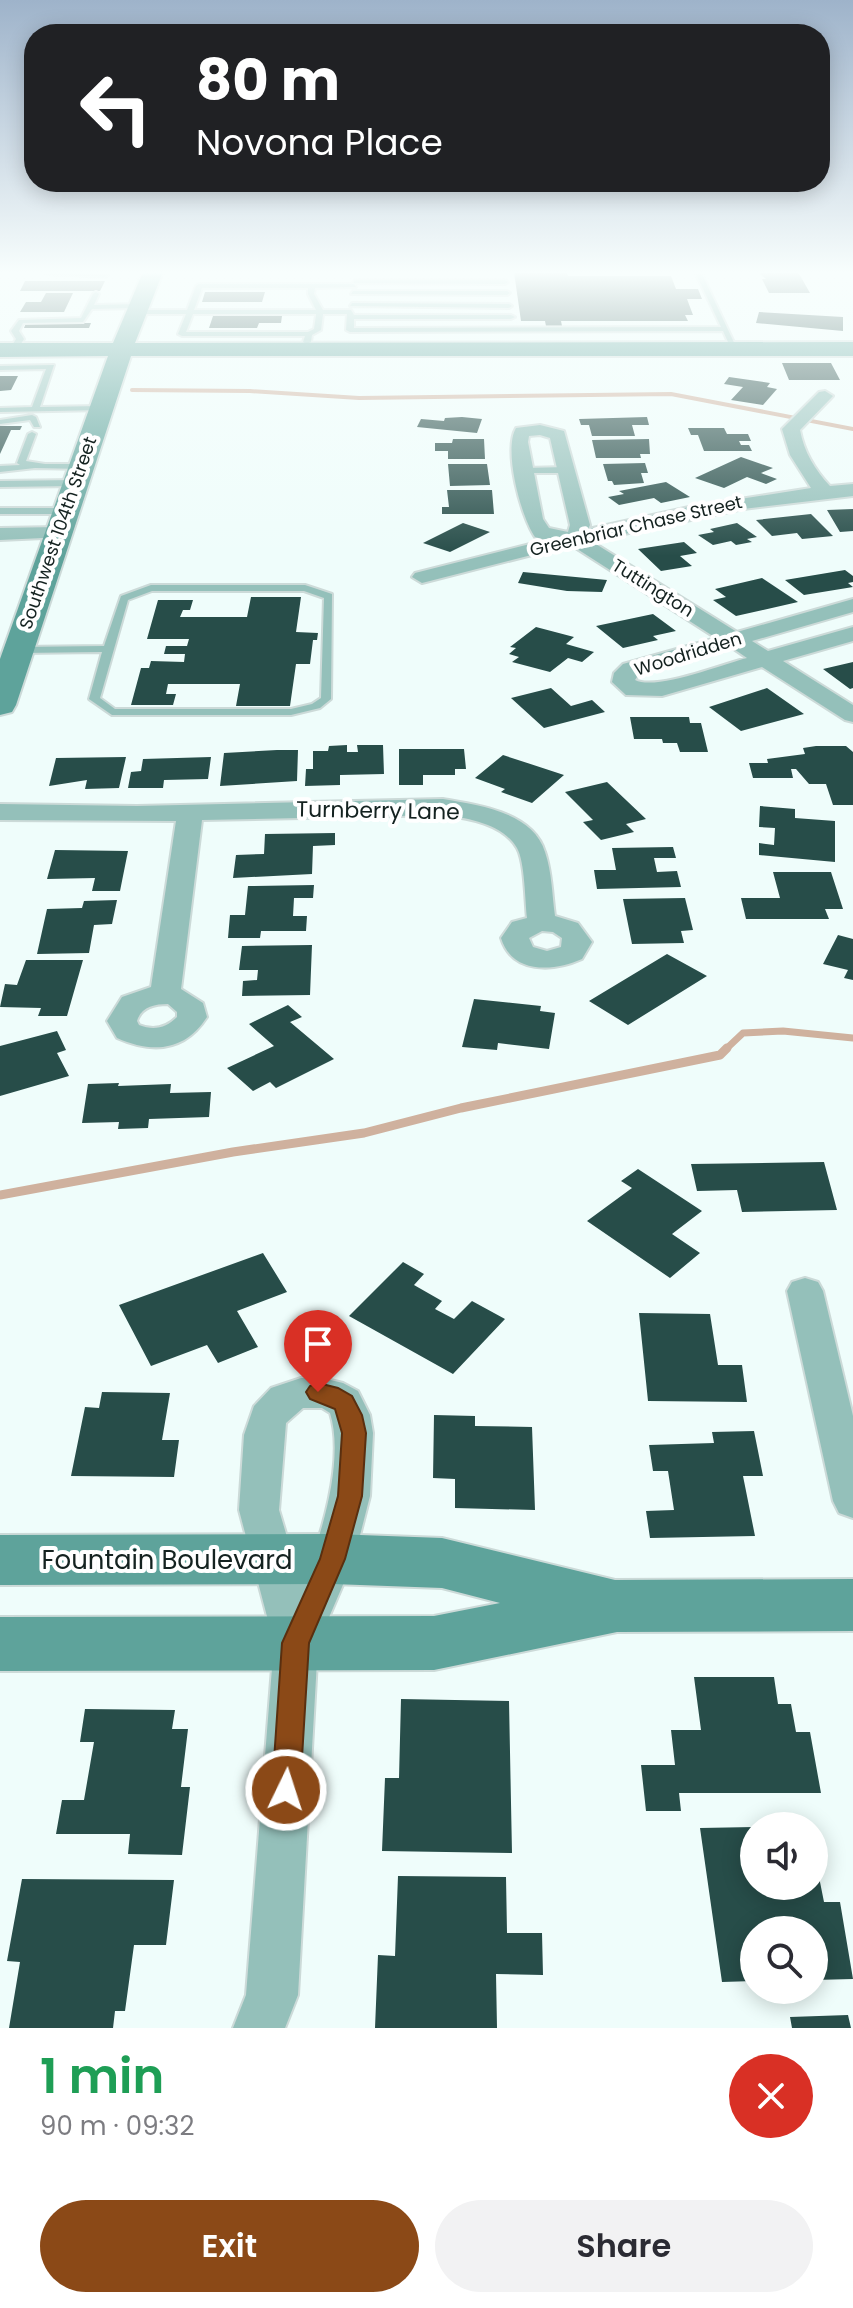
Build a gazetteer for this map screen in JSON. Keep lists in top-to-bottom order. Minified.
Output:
{"streets":{"main road":["Southwest 104th Street","Fountain Boulevard"],"street":["Greenbriar Chase Street","Tuttington","Woodridden","Turnberry Lane"]},"crossings":[["Greenbriar Chase Street","Tuttington"],["Tuttington","Woodridden"]],"page":{"turn":["80 m","Novona Place"],"heading":["1 min","90 m · 09:32"],"buttons":["Exit","Share"]}}
